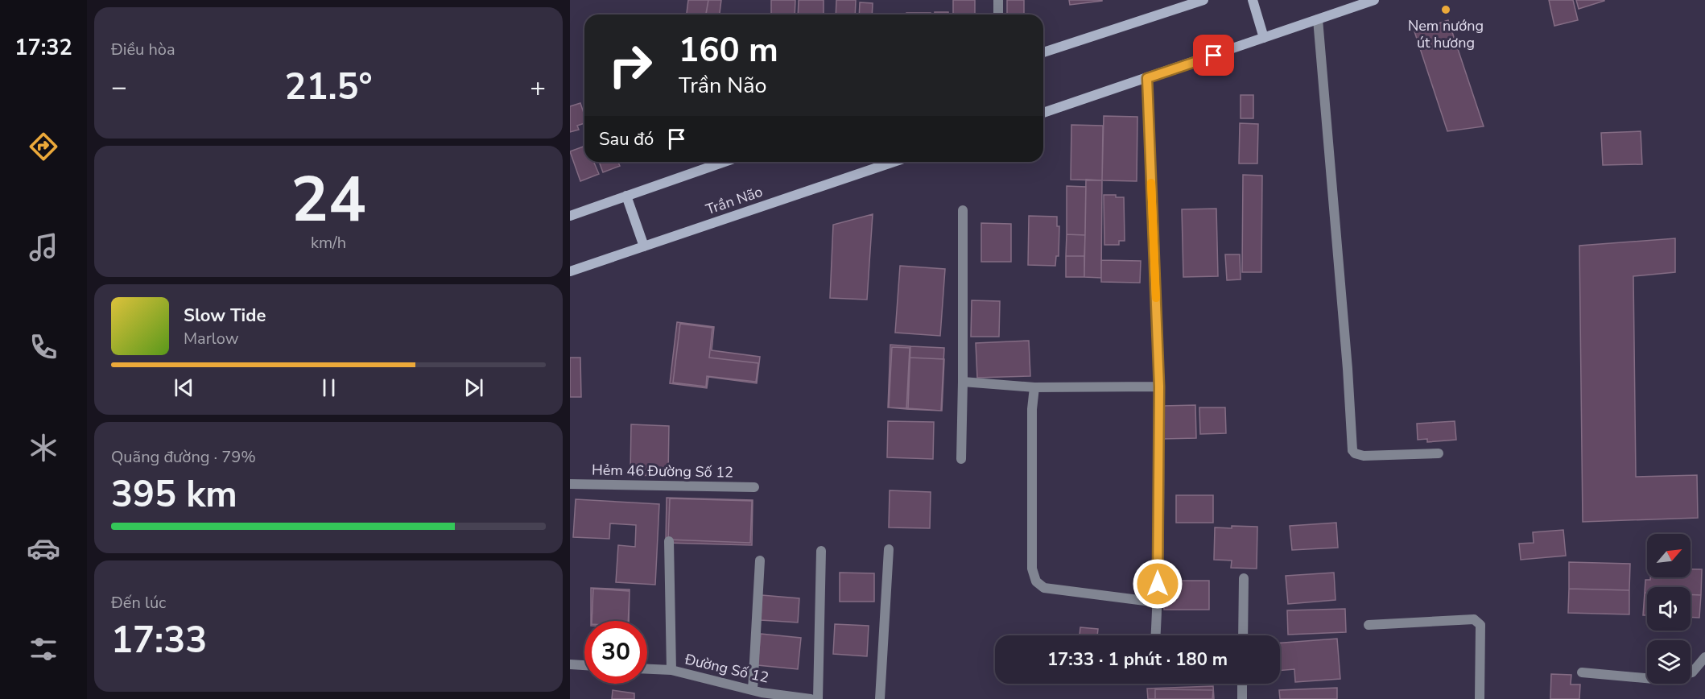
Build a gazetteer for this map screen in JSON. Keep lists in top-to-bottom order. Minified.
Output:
{"streets":{"main road":["Trần Não"],"street":["Hẻm 46 Đường Số 12","Đường Số 12"]},"places":["Nem nướng út hương"],"north":"top right","page":{"tabs":"17:32","tile":["Điều hòa",["24","km/h"],["Quãng đường · 79%","395 km"],["Đến lúc","17:33"]],"turn":["160 m","Trần Não"],"heat":["−","21.5°","+"],"then":"Sau đó","song":["Slow Tide","Marlow"],"limit":"30","trip":"17:33 · 1 phút · 180 m"}}
